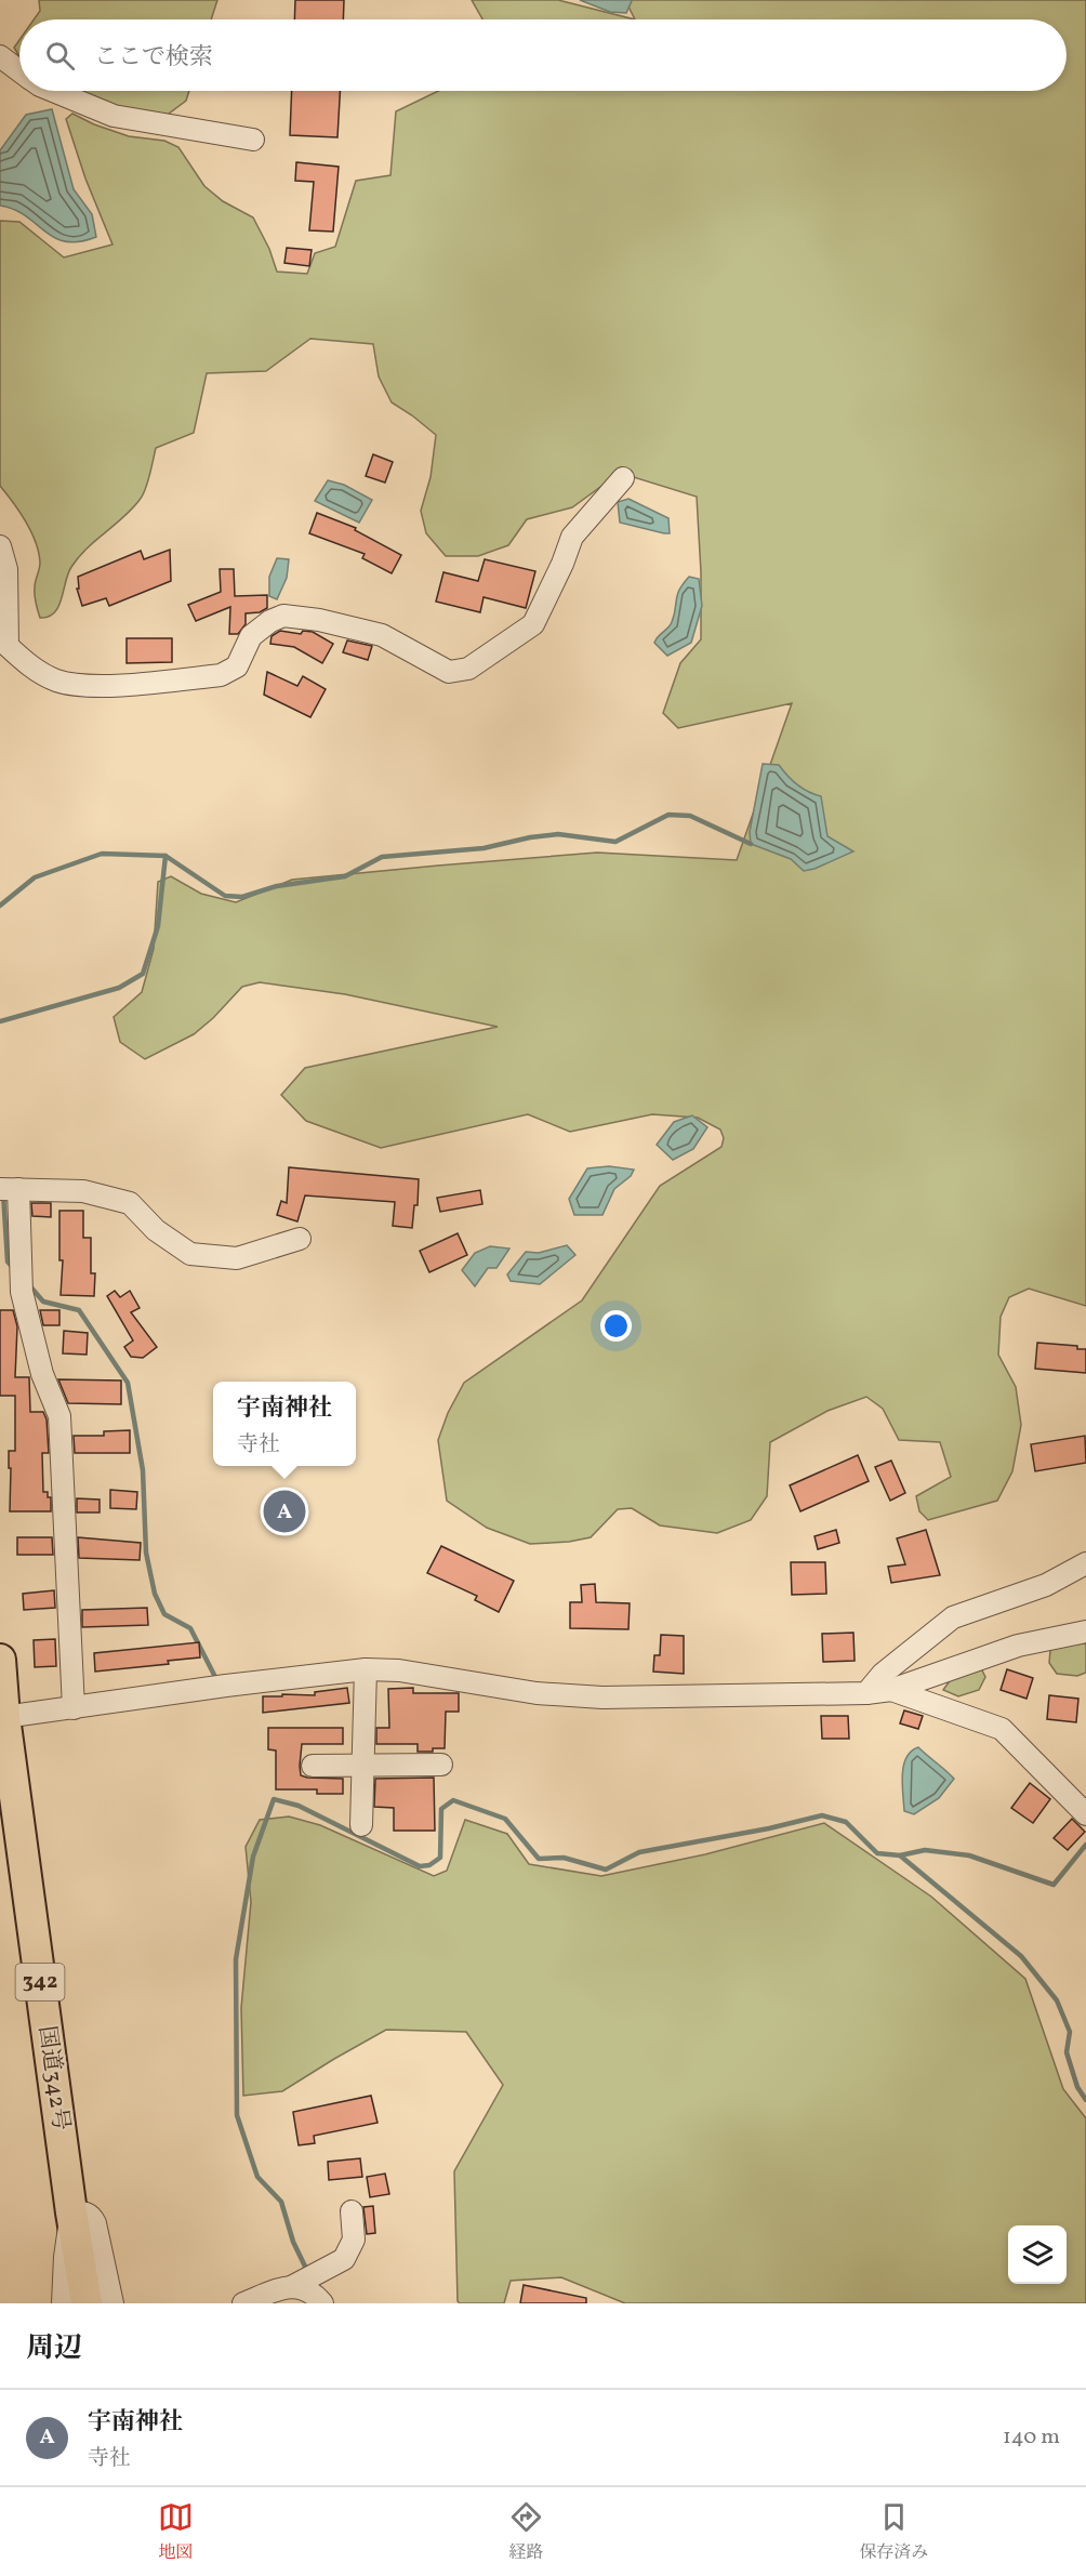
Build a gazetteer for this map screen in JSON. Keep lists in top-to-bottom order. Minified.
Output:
{"streets":{"highway":["342","国道342号"]},"page":{"search":"ここで検索","popup":["宇南神社","寺社"],"pins":"A","heading":"周辺","list":[{"mark":"A","name":"宇南神社","note":"寺社","value":"140 m"}],"nav":["地図","経路","保存済み"]}}
